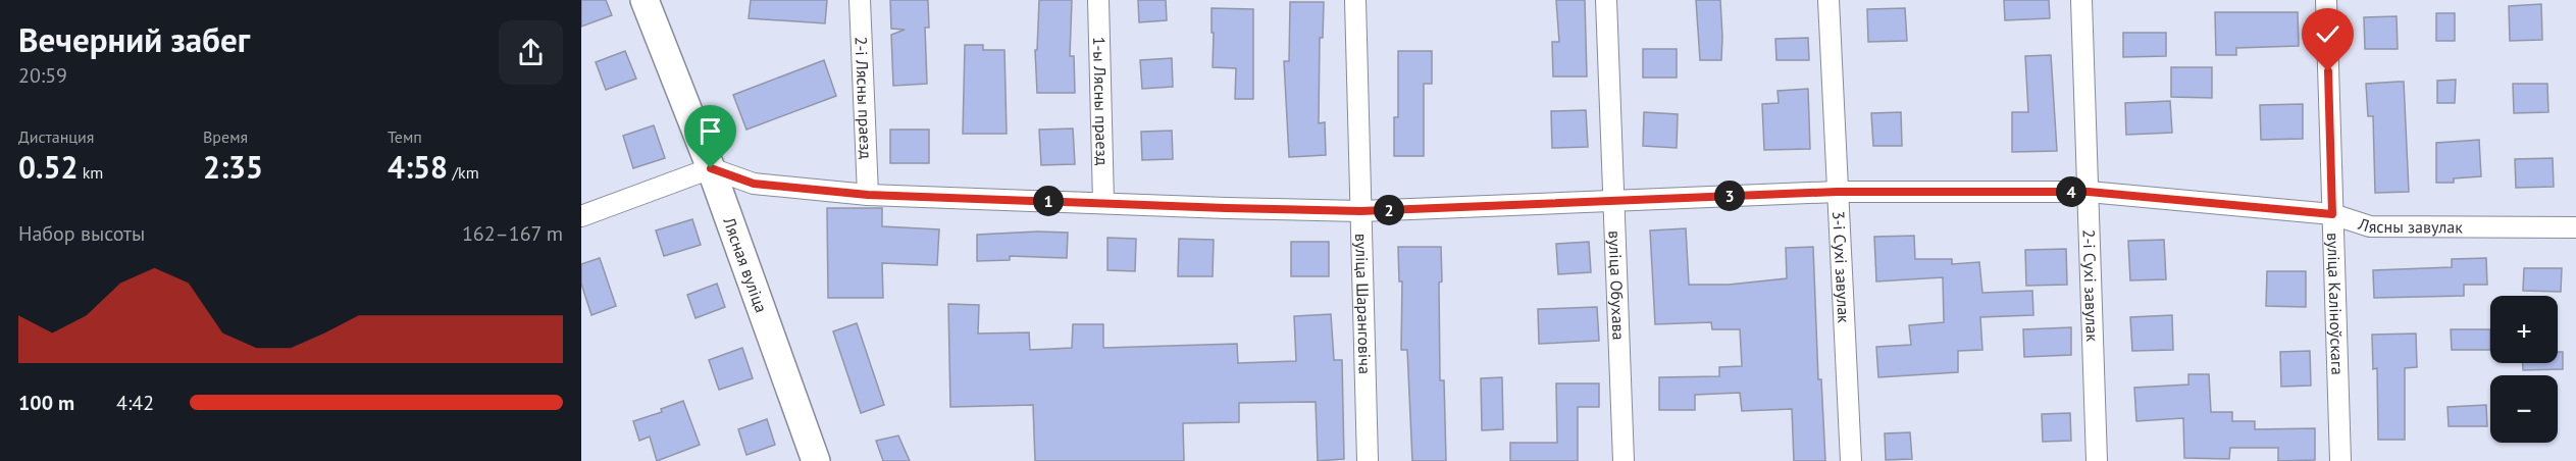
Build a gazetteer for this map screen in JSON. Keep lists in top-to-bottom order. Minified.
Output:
{"streets":{"main road":["Лясная вуліца"],"street":["2-і Лясны праезд","1-ы Лясны праезд","Лясны завулак","3-і Сухі завулак","вуліца Обухава","2-і Сухі завулак","вуліца Шаранговіча","вуліца Каліноўскага"]},"crossings":[["2-і Лясны праезд","Лясны завулак"],["1-ы Лясны праезд","Лясны завулак"],["Лясны завулак","Лясная вуліца"],["Лясны завулак","3-і Сухі завулак"],["Лясны завулак","вуліца Обухава"],["Лясны завулак","2-і Сухі завулак"],["Лясны завулак","вуліца Шаранговіча"],["Лясны завулак","вуліца Каліноўскага"]],"page":{"heading":["Вечерний забег","20:59"],"stats":[["Дистанция","0.52 km"],["Время","2:35"],["Темп","4:58 /km"]],"pins":["4","3","1","2"],"chart":["Набор высоты","162–167 m"],"map_buttons":["+","−"],"list":[{"name":"100 m","note":"4:42"}]}}
